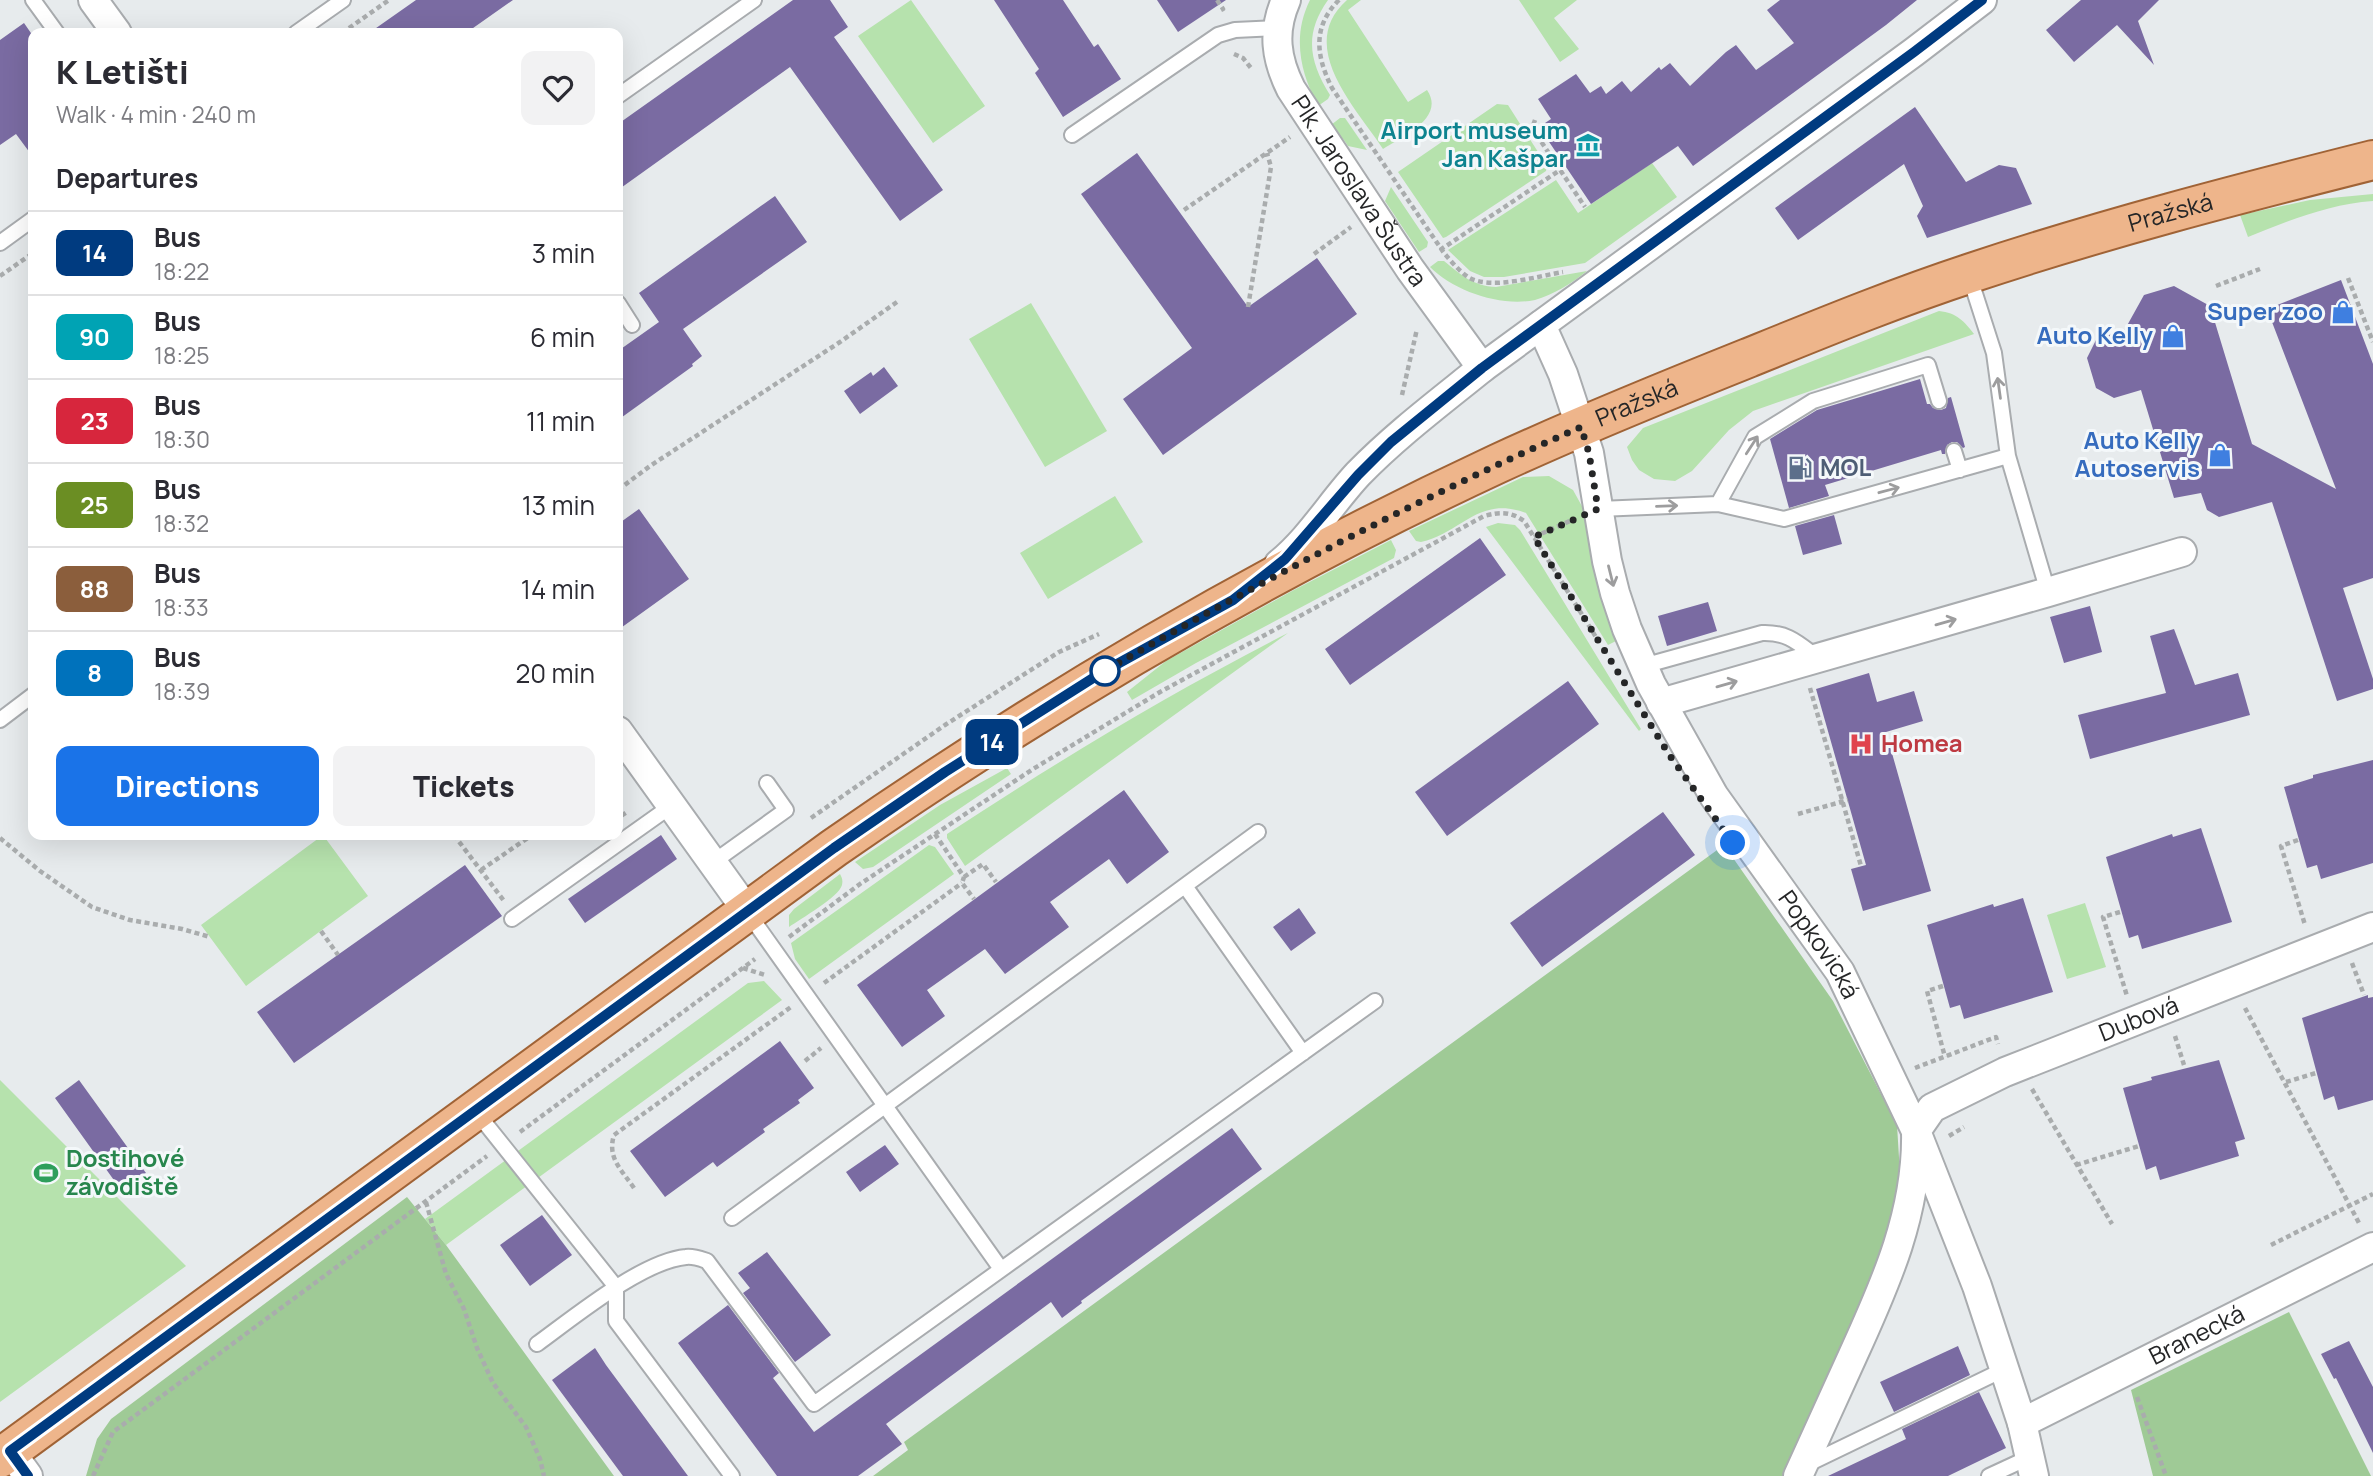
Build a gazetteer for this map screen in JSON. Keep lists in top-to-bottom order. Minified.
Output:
{"streets":{"main road":["Pražská"],"street":["Plk. Jaroslava Šustra","Popkovická","Dubová","Branecká"]},"crossings":[["Pražská","Popkovická"],["Popkovická","Dubová"]],"places":{"museum":["Airport museum Jan Kašpar"],"shop":["Super zoo","Auto Kelly","Auto Kelly Autoservis"],"fuel station":["MOL"],"hospital":["Homea"],"sports":["Dostihové závodiště"]},"lines":["bus line 14"],"page":{"on_map":"14","heading":[["K Letišti","Walk · 4 min · 240 m"],"Departures"],"list":[{"mark":"14","name":"Bus","note":"18:22","value":"3 min"},{"mark":"90","name":"Bus","note":"18:25","value":"6 min"},{"mark":"23","name":"Bus","note":"18:30","value":"11 min"},{"mark":"25","name":"Bus","note":"18:32","value":"13 min"},{"mark":"88","name":"Bus","note":"18:33","value":"14 min"},{"mark":"8","name":"Bus","note":"18:39","value":"20 min"}],"buttons":["Directions","Tickets"]}}
